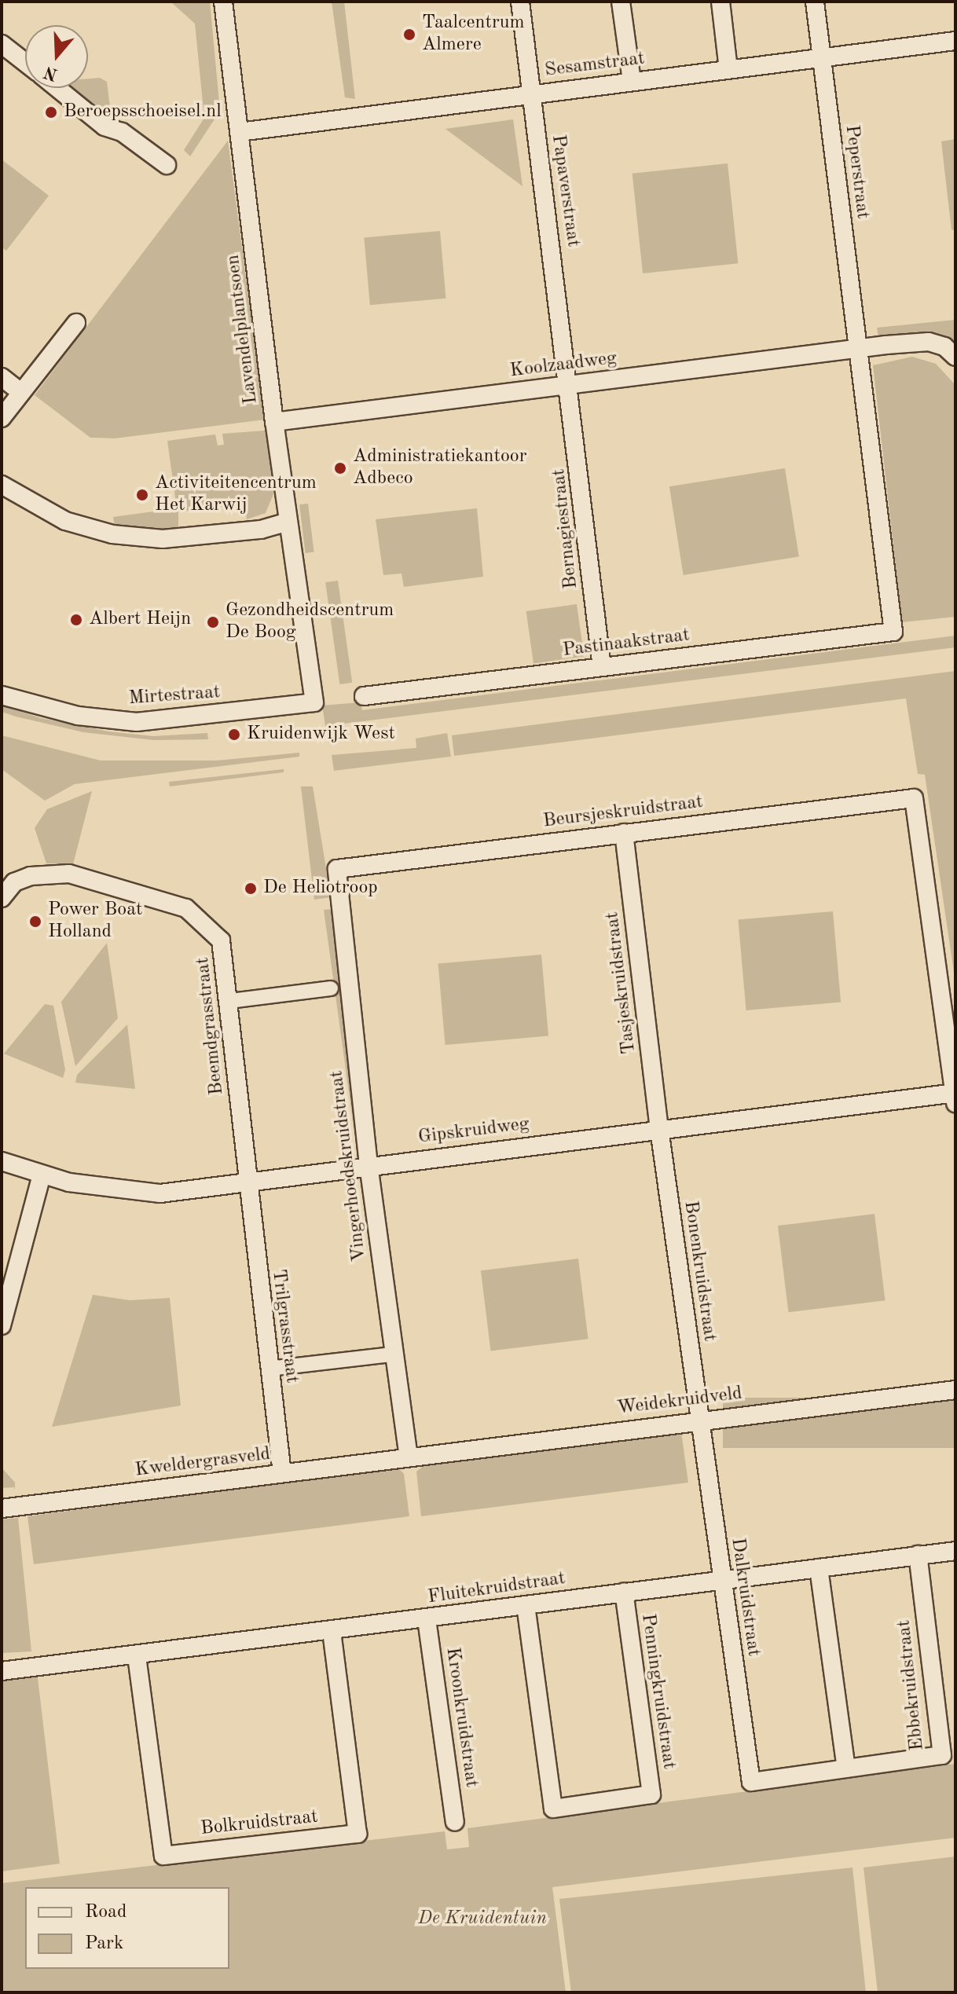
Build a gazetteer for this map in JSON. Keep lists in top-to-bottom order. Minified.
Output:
{"streets":{"street":["Sesamstraat","Peperstraat","Papaverstraat","Lavendelplantsoen","Koolzaadweg","Bernagiestraat","Pastinaakstraat","Mirtestraat","Beursjeskruidstraat","Tasjeskruidstraat","Beemdgrasstraat","Gipskruidweg","Vingerhoedskruidstraat","Bonenkruidstraat","Trilgrasstraat","Weidekruidveld","Kweldergrasveld","Fluitekruidstraat","Dalkruidstraat","Ebbekruidstraat","Penningkruidstraat","Kroonkruidstraat","Bolkruidstraat"]},"crossings":[["Sesamstraat","Peperstraat"],["Sesamstraat","Papaverstraat"],["Sesamstraat","Lavendelplantsoen"],["Peperstraat","Koolzaadweg"],["Peperstraat","Pastinaakstraat"],["Papaverstraat","Koolzaadweg"],["Papaverstraat","Bernagiestraat"],["Lavendelplantsoen","Koolzaadweg"],["Lavendelplantsoen","Mirtestraat"],["Koolzaadweg","Bernagiestraat"],["Koolzaadweg","Pastinaakstraat"],["Bernagiestraat","Pastinaakstraat"],["Beursjeskruidstraat","Tasjeskruidstraat"],["Beursjeskruidstraat","Gipskruidweg"],["Beursjeskruidstraat","Vingerhoedskruidstraat"],["Tasjeskruidstraat","Gipskruidweg"],["Tasjeskruidstraat","Bonenkruidstraat"],["Beemdgrasstraat","Gipskruidweg"],["Beemdgrasstraat","Trilgrasstraat"],["Gipskruidweg","Vingerhoedskruidstraat"],["Gipskruidweg","Bonenkruidstraat"],["Gipskruidweg","Trilgrasstraat"],["Vingerhoedskruidstraat","Weidekruidveld"],["Vingerhoedskruidstraat","Kweldergrasveld"],["Bonenkruidstraat","Weidekruidveld"],["Bonenkruidstraat","Dalkruidstraat"],["Trilgrasstraat","Kweldergrasveld"],["Weidekruidveld","Kweldergrasveld"],["Weidekruidveld","Dalkruidstraat"],["Fluitekruidstraat","Dalkruidstraat"],["Fluitekruidstraat","Ebbekruidstraat"],["Fluitekruidstraat","Penningkruidstraat"],["Fluitekruidstraat","Kroonkruidstraat"],["Fluitekruidstraat","Bolkruidstraat"],["Dalkruidstraat","Ebbekruidstraat"]],"parks":["De Kruidentuin"],"places":["Taalcentrum Almere","Beroepsschoeisel.nl","Administratiekantoor Adbeco","Activiteitencentrum Het Karwij","Albert Heijn","Gezondheidscentrum De Boog","Kruidenwijk West","De Heliotroop","Power Boat Holland"],"legend":["Road","Park"],"north":"bottom"}
